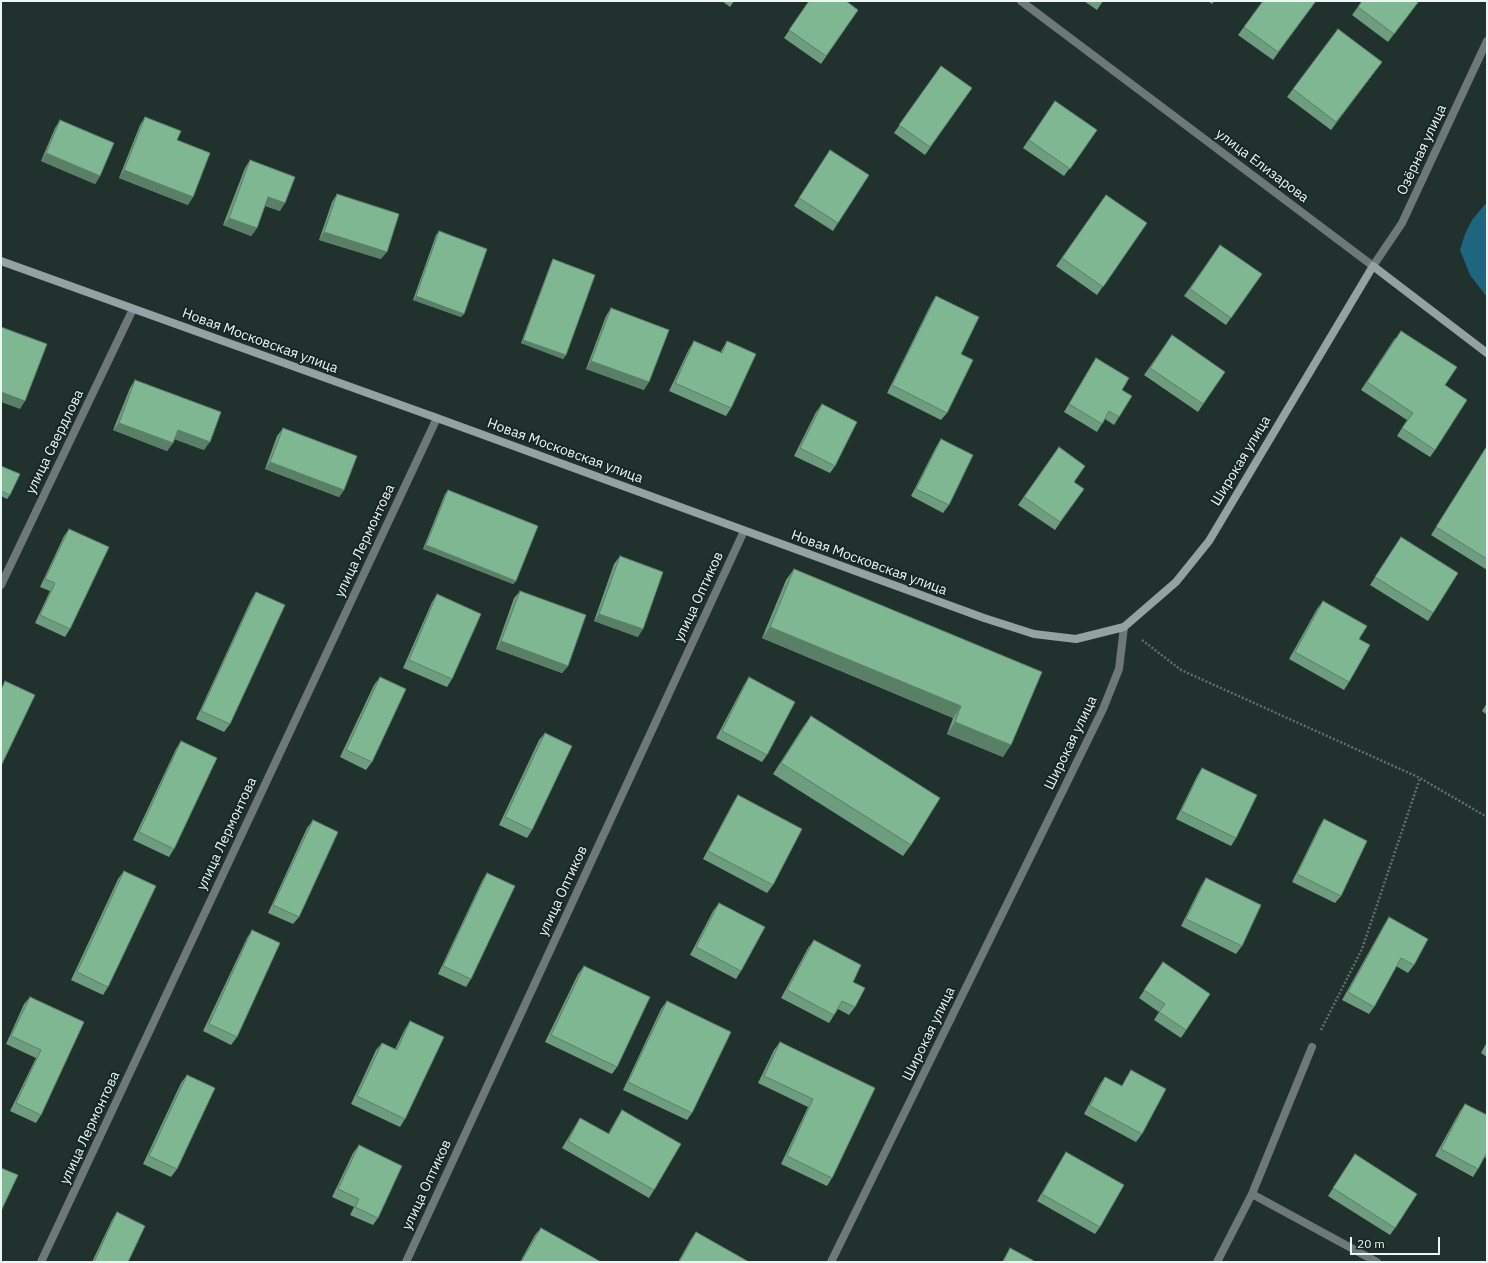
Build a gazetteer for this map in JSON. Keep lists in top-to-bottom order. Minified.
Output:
{"streets":{"street":["Озёрная улица","улица Елизарова","Новая Московская улица","улица Свердлова","Широкая улица","улица Лермонтова","улица Оптиков"]},"crossings":[["Озёрная улица","улица Елизарова"],["Озёрная улица","Широкая улица"],["улица Елизарова","Широкая улица"],["Новая Московская улица","улица Свердлова"],["Новая Московская улица","Широкая улица"],["Новая Московская улица","улица Лермонтова"],["Новая Московская улица","улица Оптиков"]],"scale_bar":"20 m"}
